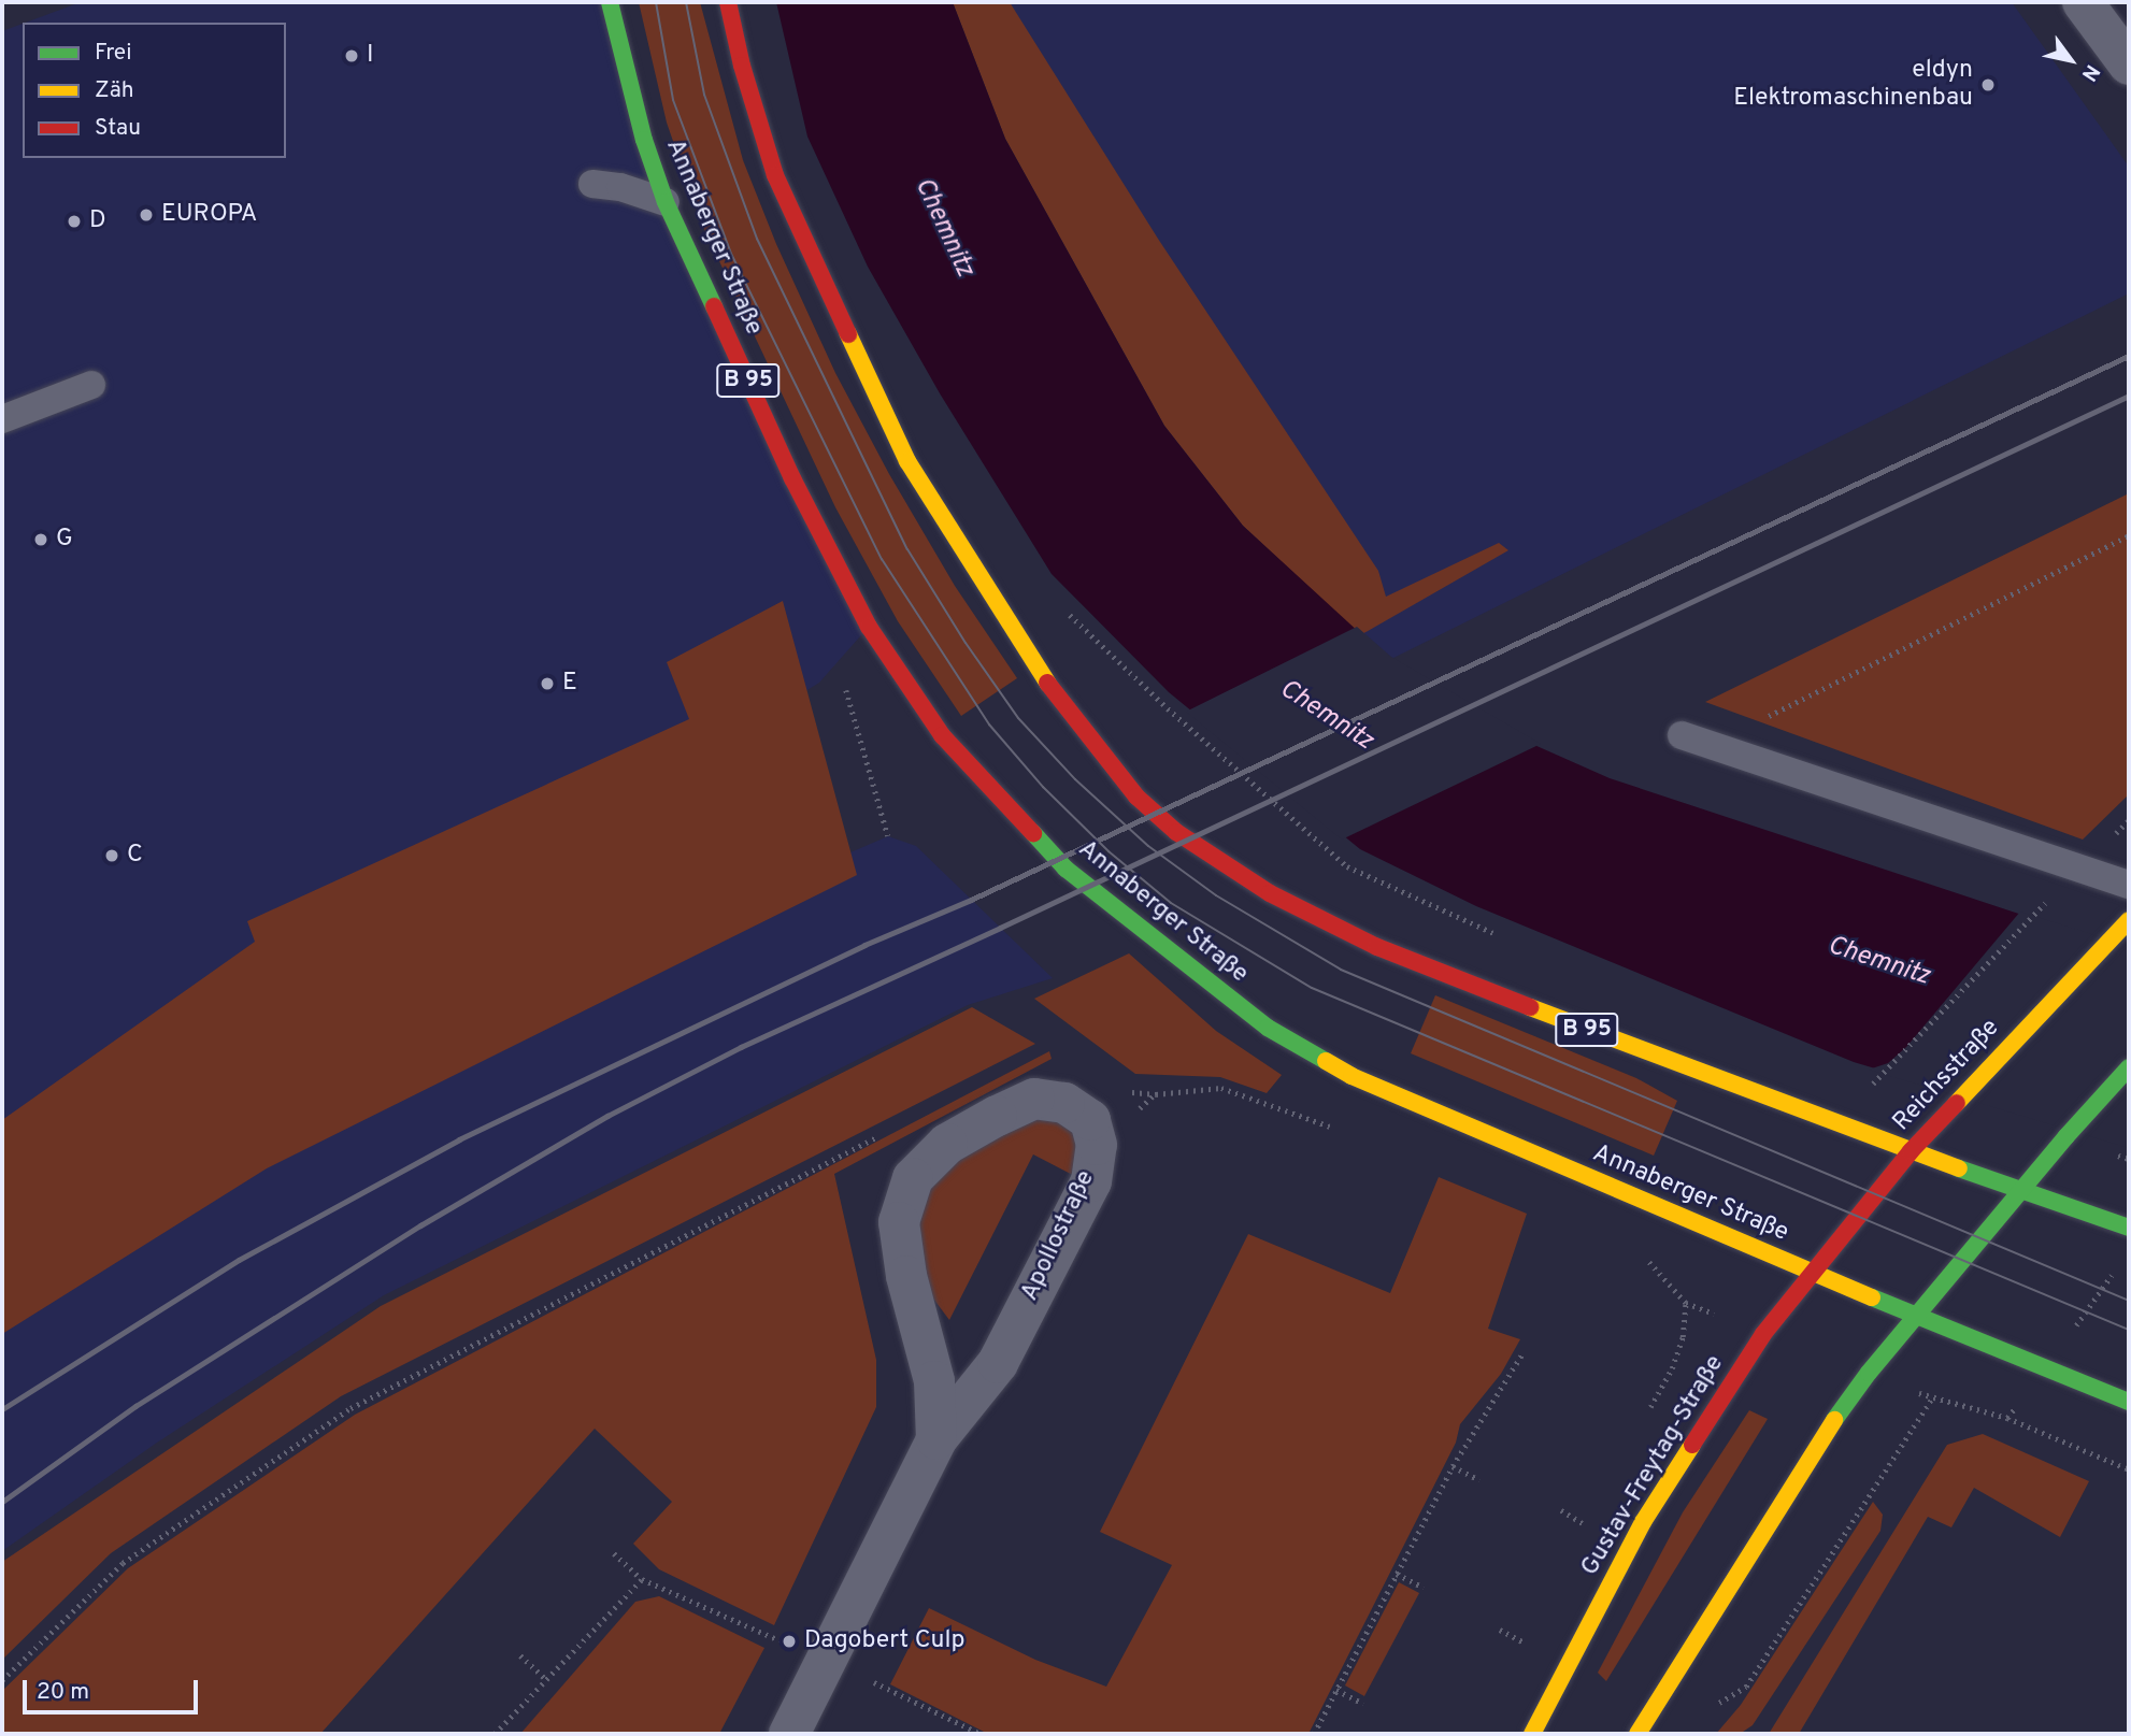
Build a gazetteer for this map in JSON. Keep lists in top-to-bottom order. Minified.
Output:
{"streets":{"main road":["Annaberger Straße","B 95","Reichsstraße","Gustav-Freytag-Straße"],"street":["Apollostraße"]},"crossings":[["Annaberger Straße","Reichsstraße"],["Annaberger Straße","Gustav-Freytag-Straße"],["B 95","Reichsstraße"],["Reichsstraße","Gustav-Freytag-Straße"]],"water":["Chemnitz"],"places":["I","eldyn Elektromaschinenbau","EUROPA","D","G","E","C","Dagobert Culp"],"legend":["Frei","Zäh","Stau"],"scale_bar":"20 m","north":"bottom right"}
